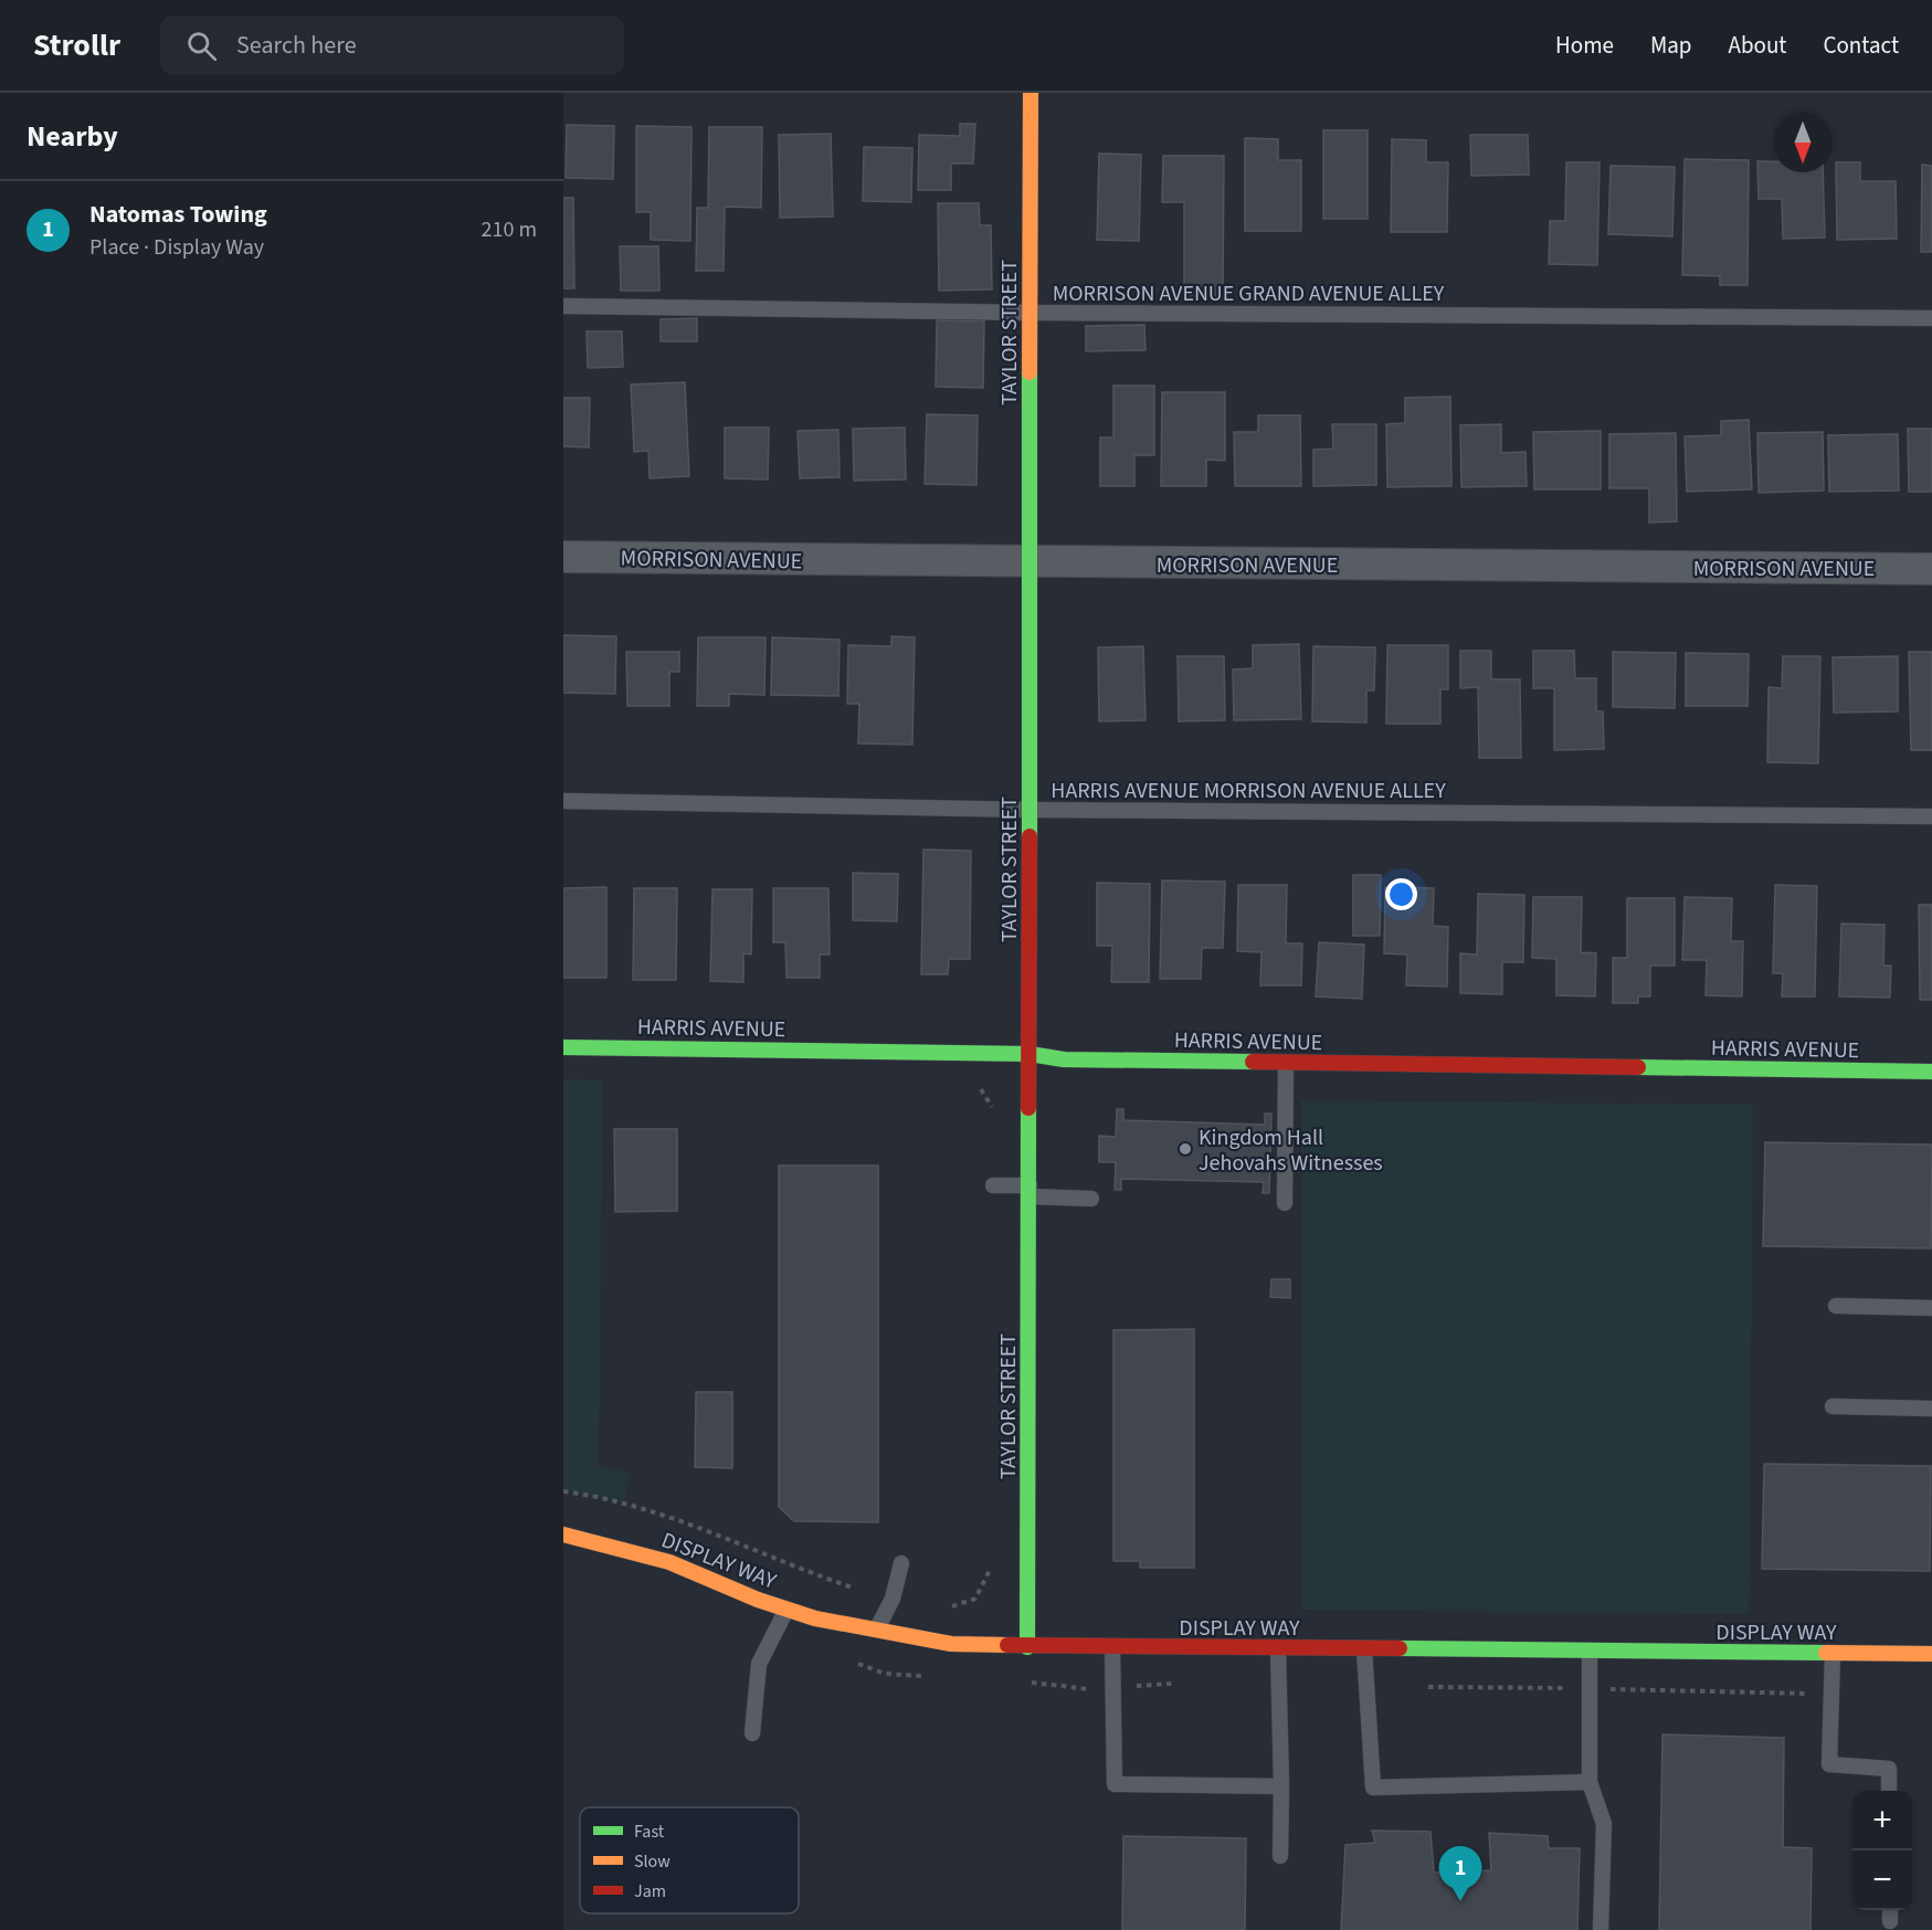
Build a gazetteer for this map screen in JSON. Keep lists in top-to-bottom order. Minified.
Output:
{"streets":{"street":["TAYLOR STREET","MORRISON AVENUE","HARRIS AVENUE","DISPLAY WAY"],"lane":["MORRISON AVENUE GRAND AVENUE ALLEY","HARRIS AVENUE MORRISON AVENUE ALLEY"]},"crossings":[["MORRISON AVENUE GRAND AVENUE ALLEY","TAYLOR STREET"],["TAYLOR STREET","MORRISON AVENUE"],["TAYLOR STREET","HARRIS AVENUE MORRISON AVENUE ALLEY"],["TAYLOR STREET","HARRIS AVENUE"],["TAYLOR STREET","DISPLAY WAY"]],"places":["Kingdom Hall Jehovahs Witnesses"],"legend":["Fast","Slow","Jam"],"north":"bottom","page":{"header":"Strollr","search":"Search here","nav":["Home","Map","About","Contact"],"heading":"Nearby","list":[{"mark":"1","name":"Natomas Towing","note":"Place · Display Way","value":"210 m"}],"map_buttons":["+","−"],"pins":"1"}}
